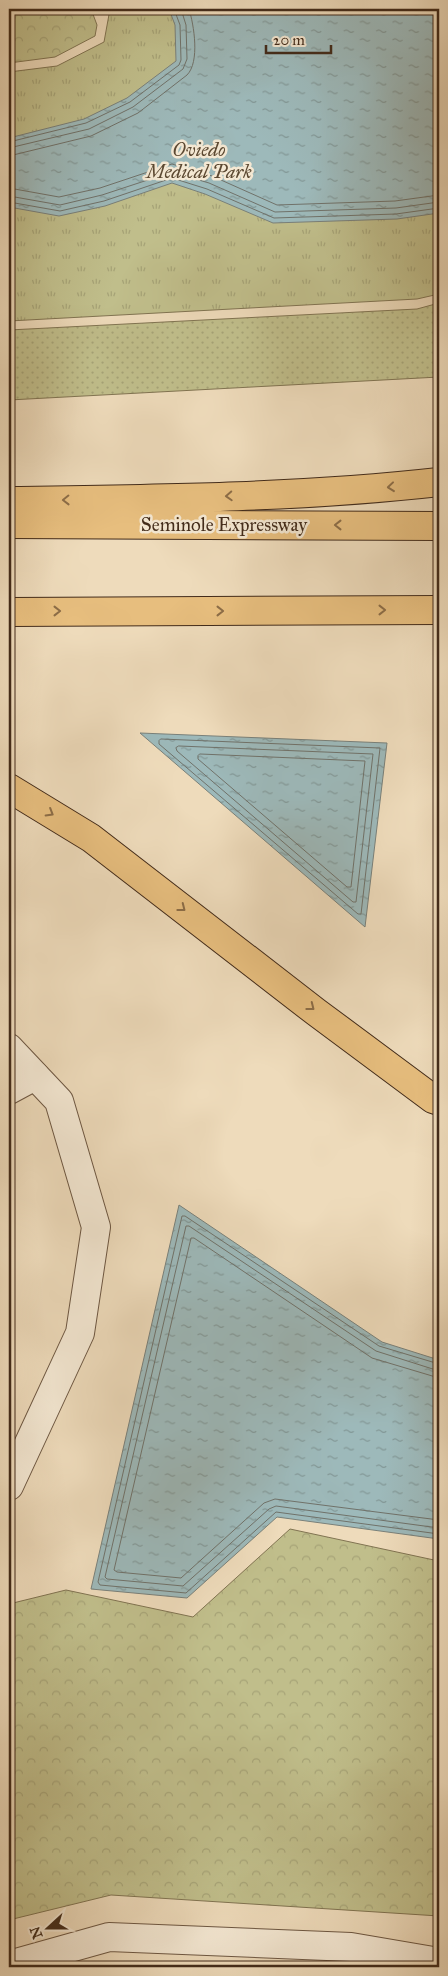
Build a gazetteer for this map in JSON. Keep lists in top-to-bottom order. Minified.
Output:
{"streets":{"highway":["Seminole Expressway"]},"parks":["Oviedo Medical Park"],"scale_bar":"20 m","north":"left"}
